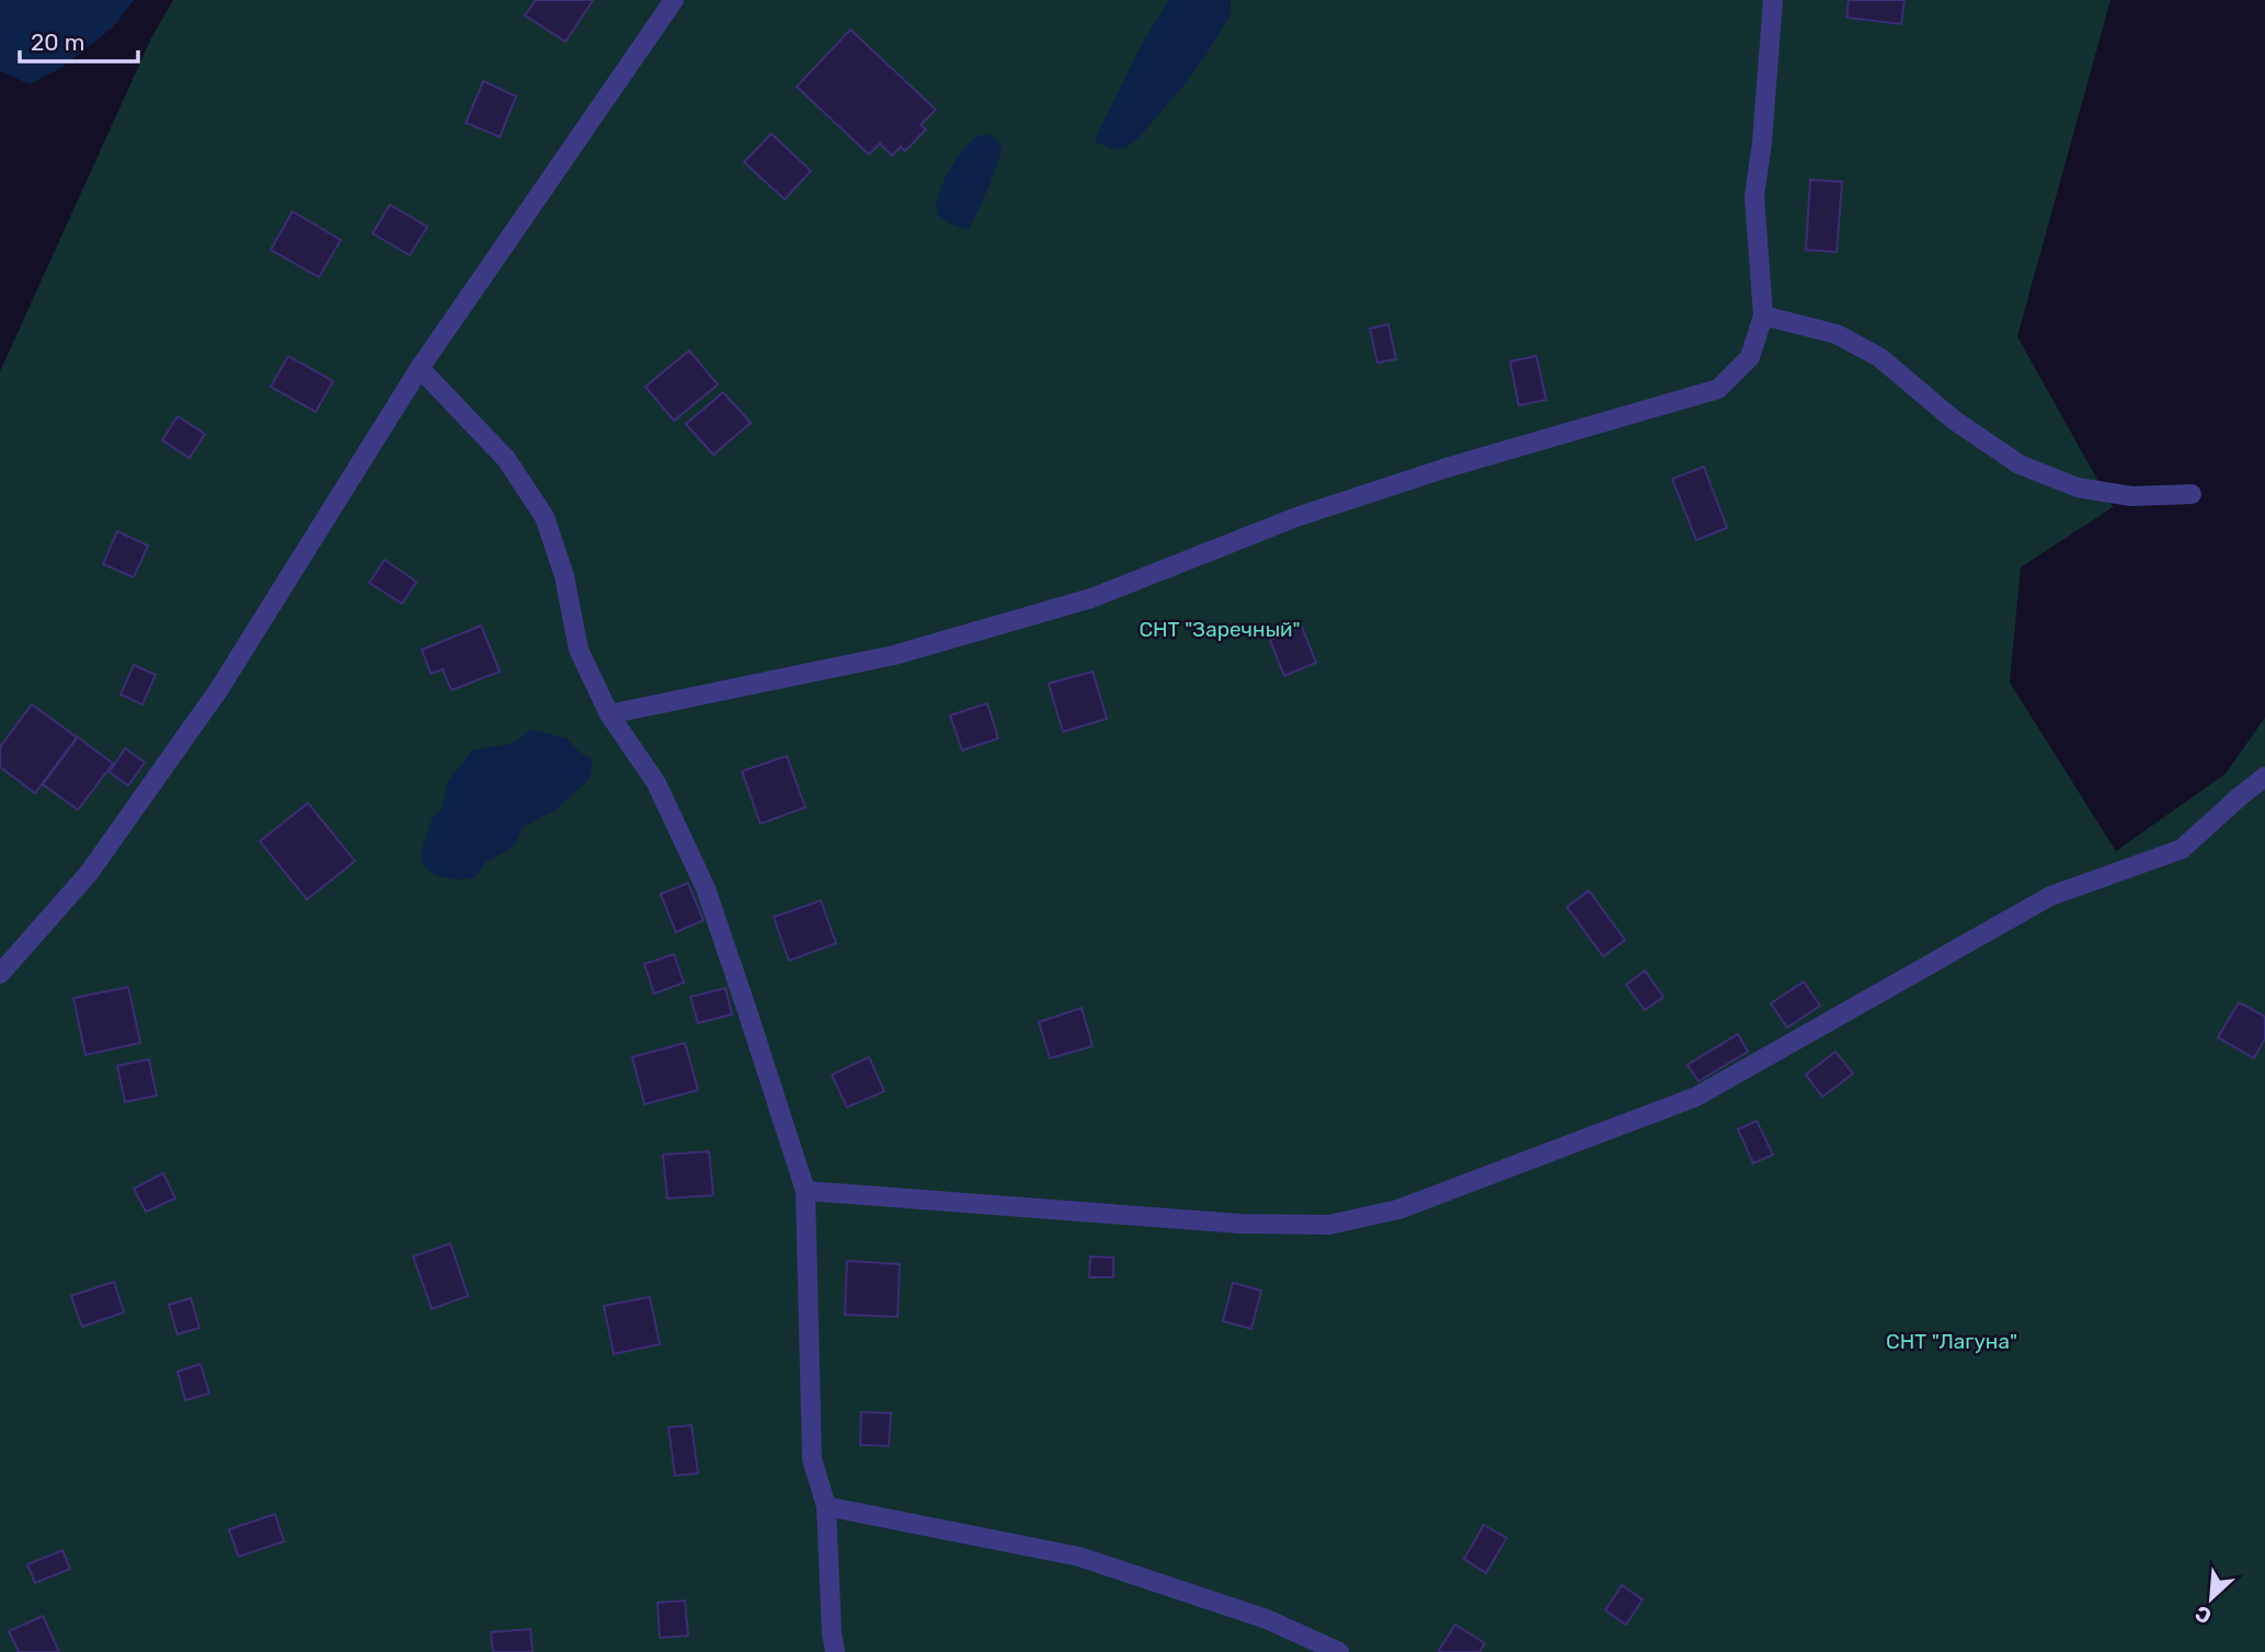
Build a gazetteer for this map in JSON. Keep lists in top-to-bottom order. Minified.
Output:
{"parks":["СНТ \"Заречный\"","СНТ \"Лагуна\""],"scale_bar":"20 m","north":"bottom left"}
